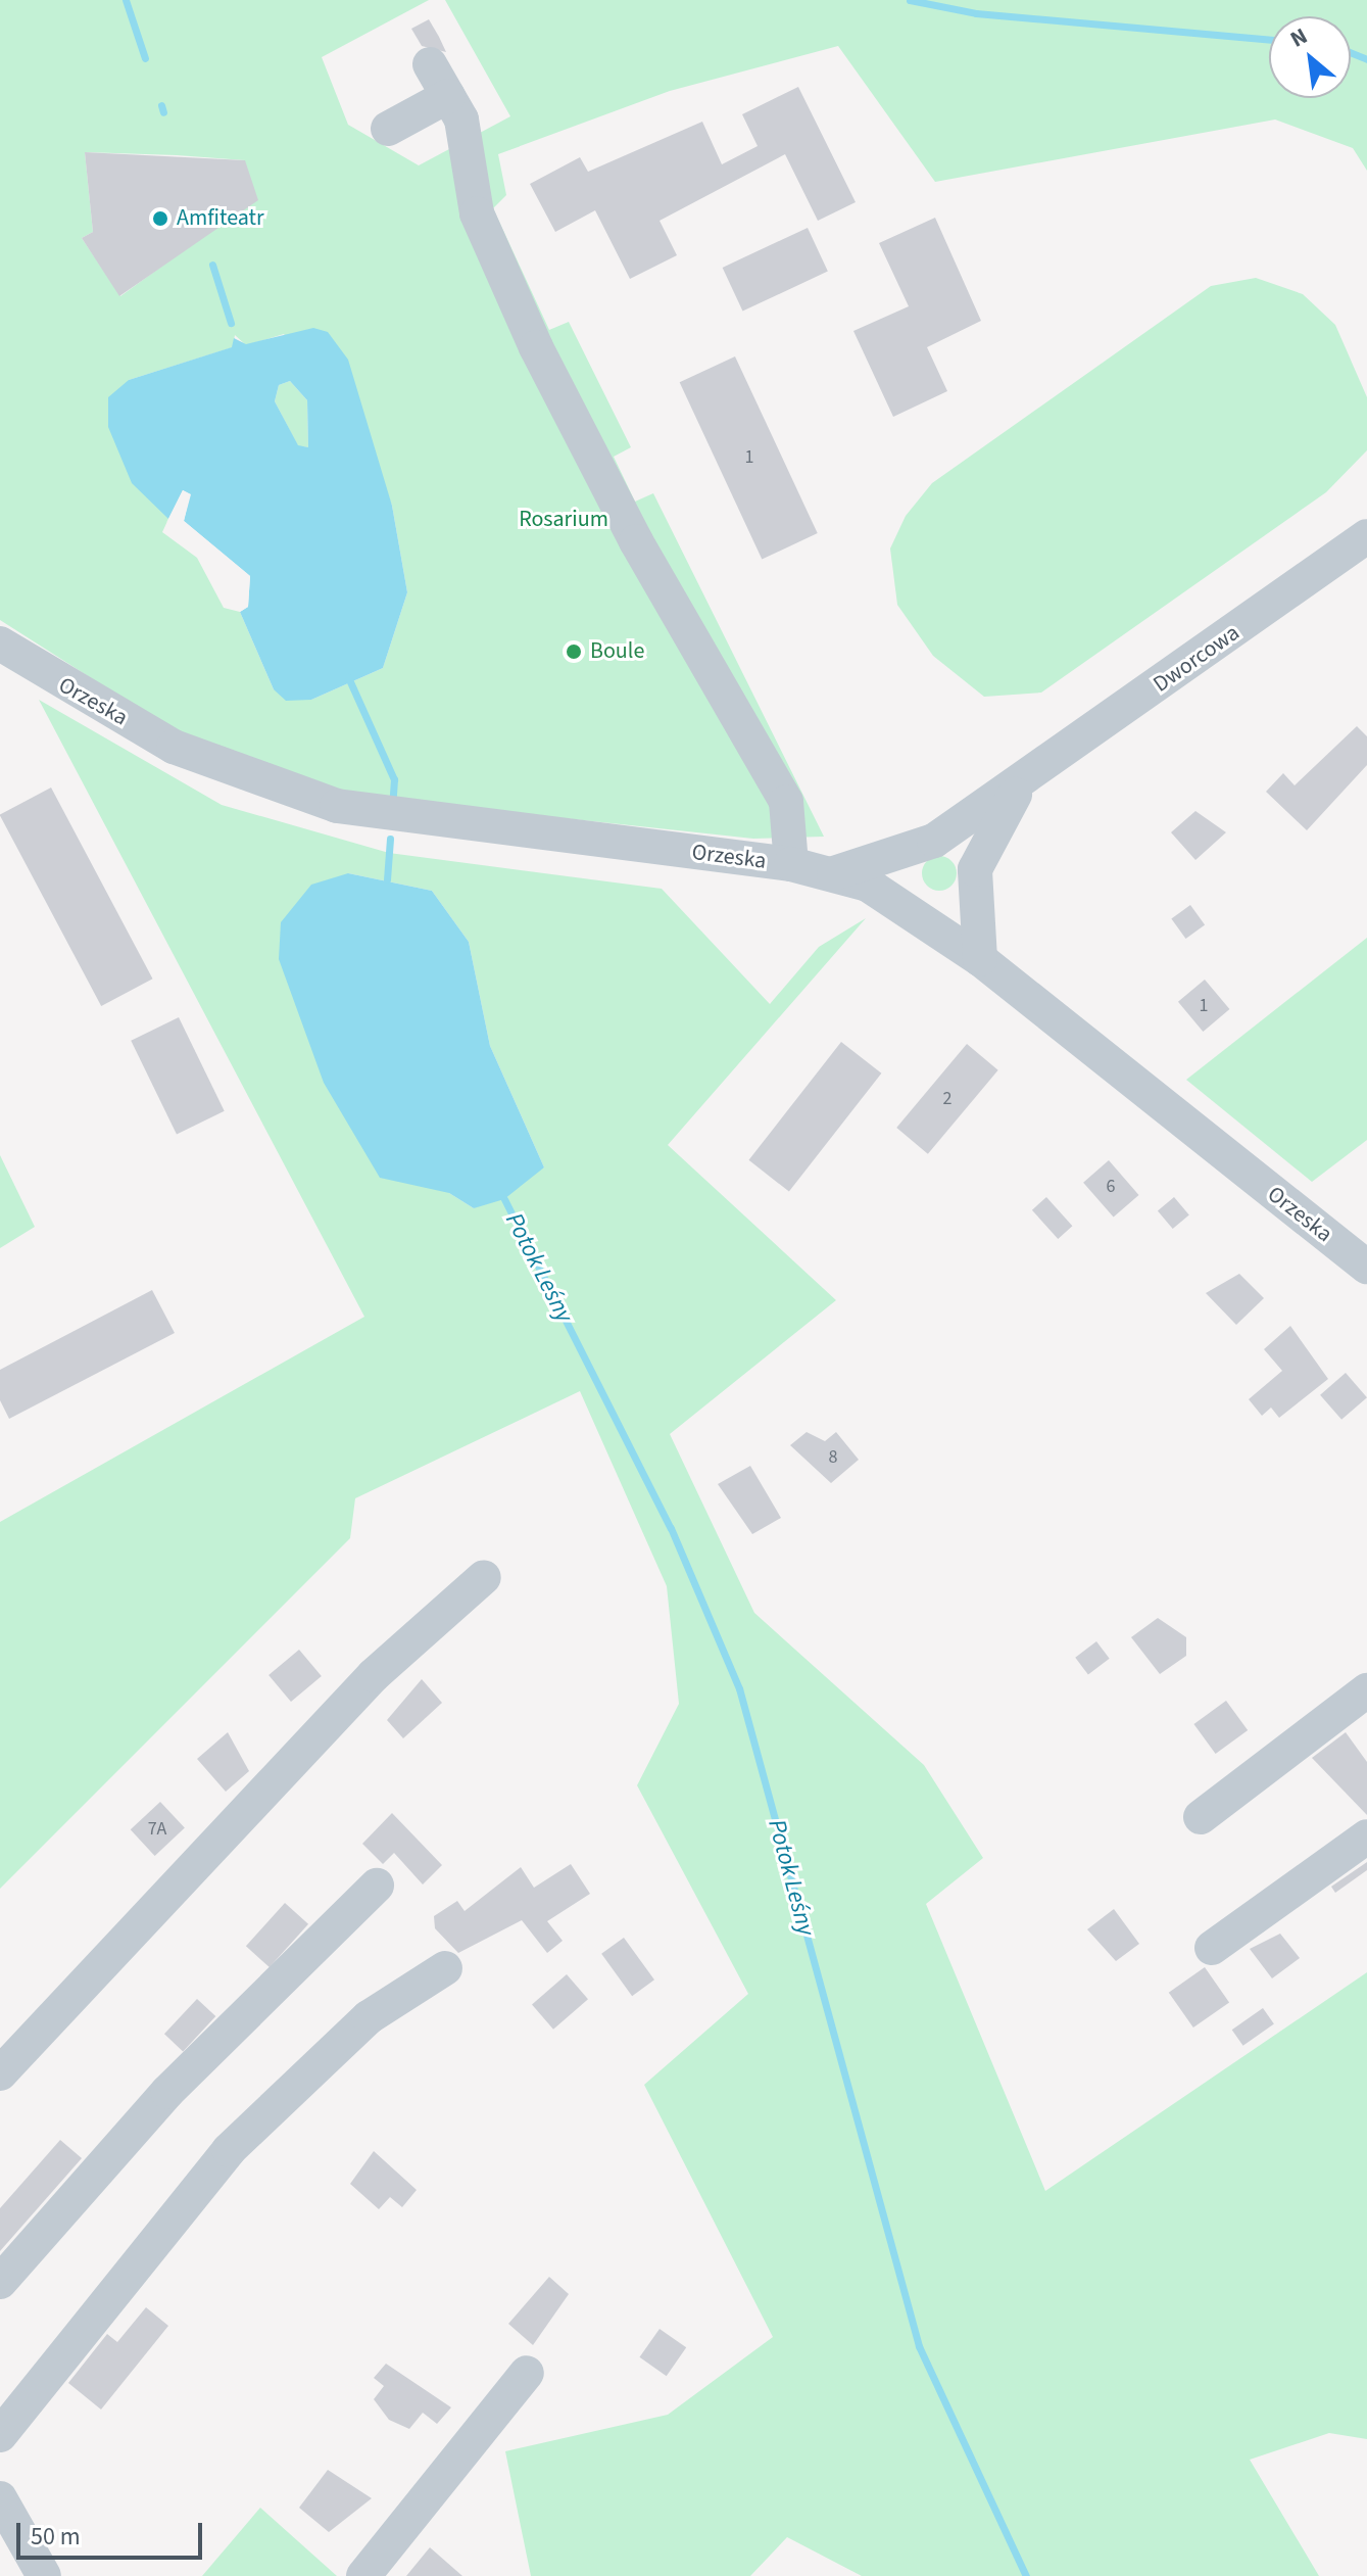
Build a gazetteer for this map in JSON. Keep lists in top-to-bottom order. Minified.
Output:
{"streets":{"street":["Dworcowa","Orzeska"]},"crossings":[["Dworcowa","Orzeska"]],"water":["Potok Leśny"],"parks":["Rosarium"],"places":["Amfiteatr","Boule"],"house_numbers":["1","1","2","6","8","7A"],"scale_bar":"50 m","north":"top left"}
